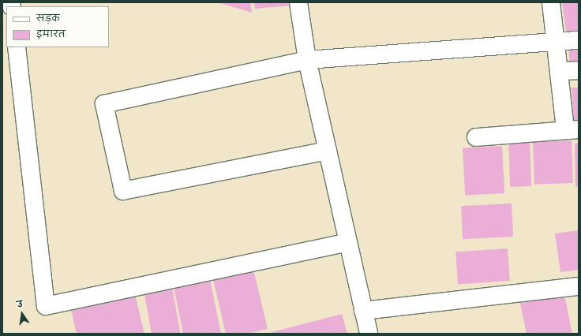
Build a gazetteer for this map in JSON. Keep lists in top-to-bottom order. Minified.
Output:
{"legend":["सड़क","इमारत"],"north":"top"}
